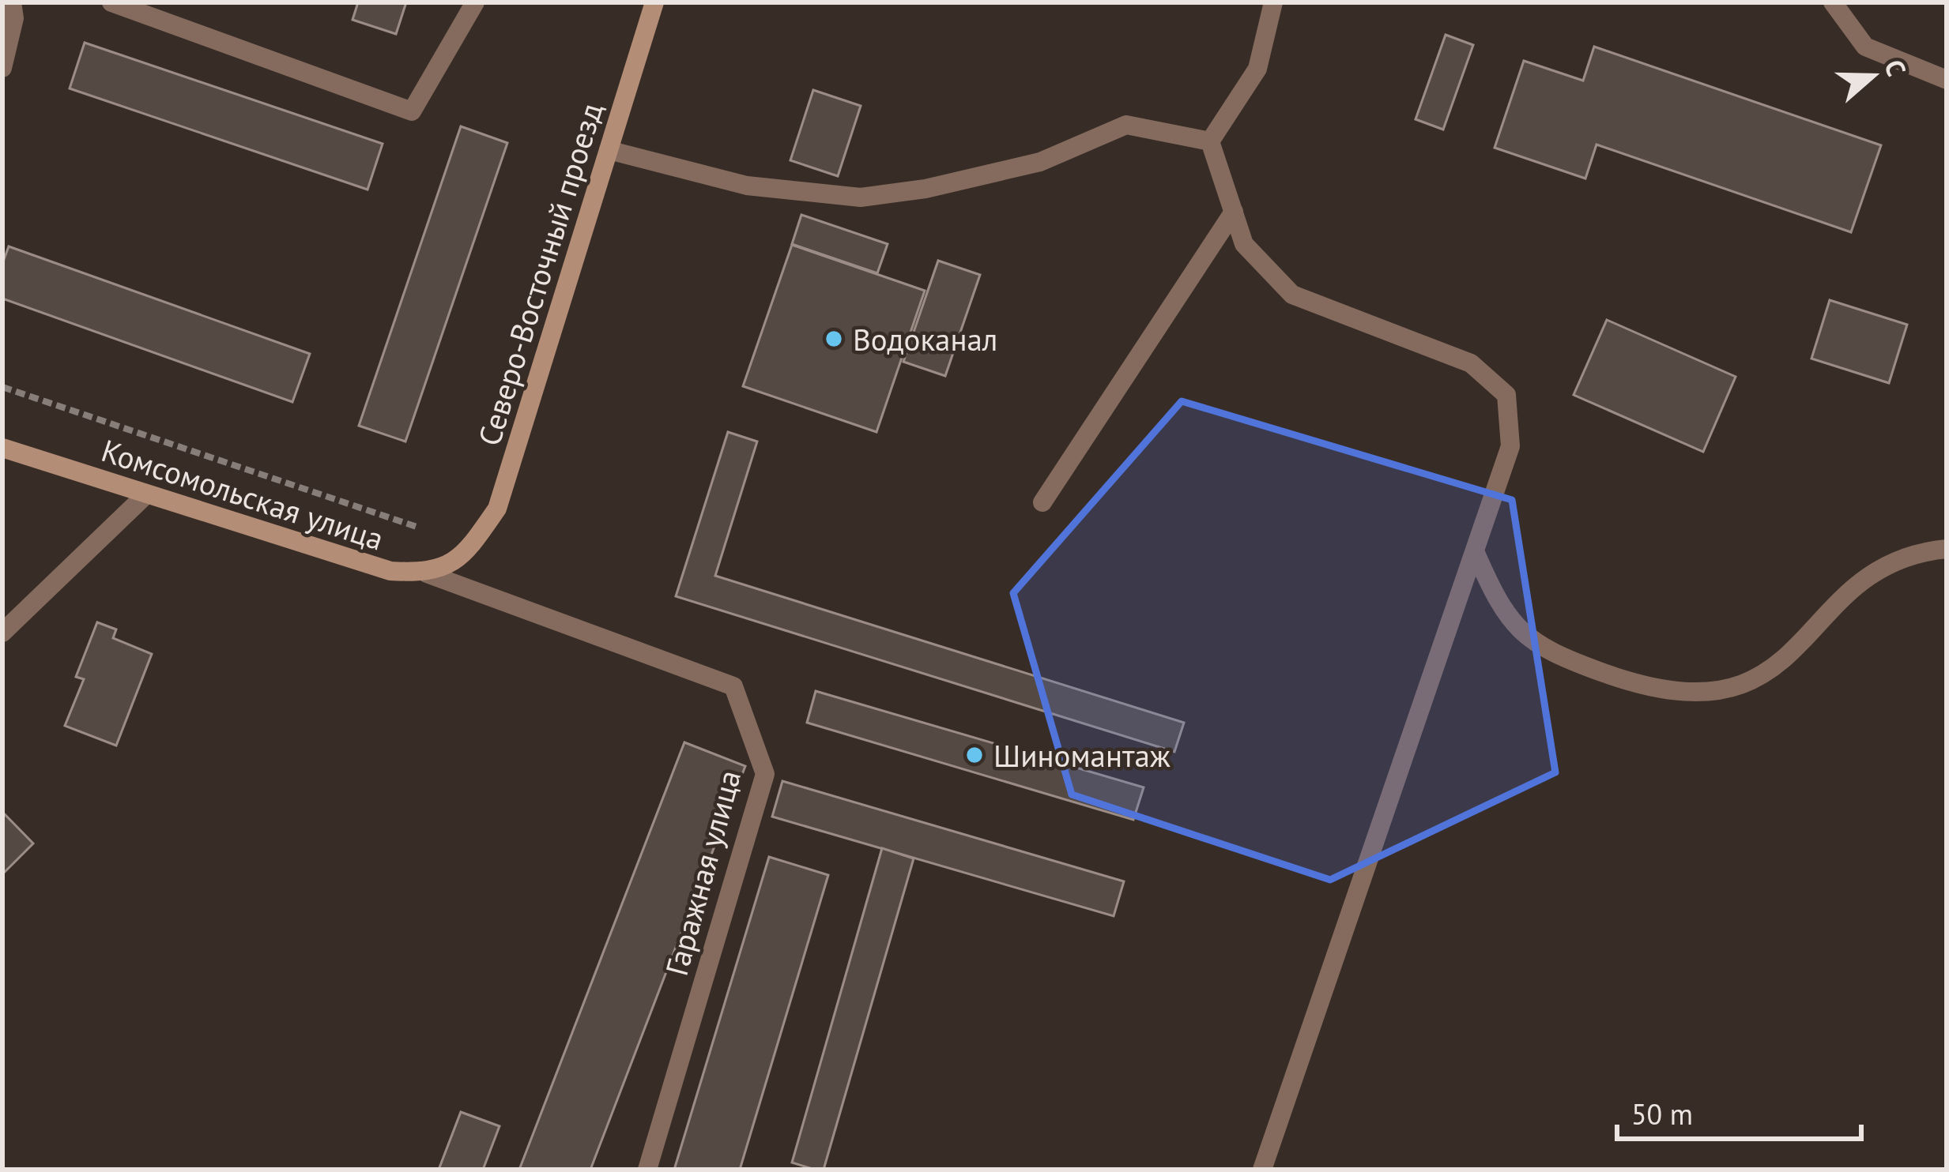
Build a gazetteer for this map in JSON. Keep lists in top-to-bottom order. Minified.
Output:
{"streets":{"street":["Северо-Восточный проезд","Комсомольская улица","Гаражная улица"]},"crossings":[["Северо-Восточный проезд","Комсомольская улица"],["Северо-Восточный проезд","Гаражная улица"],["Комсомольская улица","Гаражная улица"]],"places":["Водоканал","Шиномантаж"],"scale_bar":"50 m","north":"right"}
